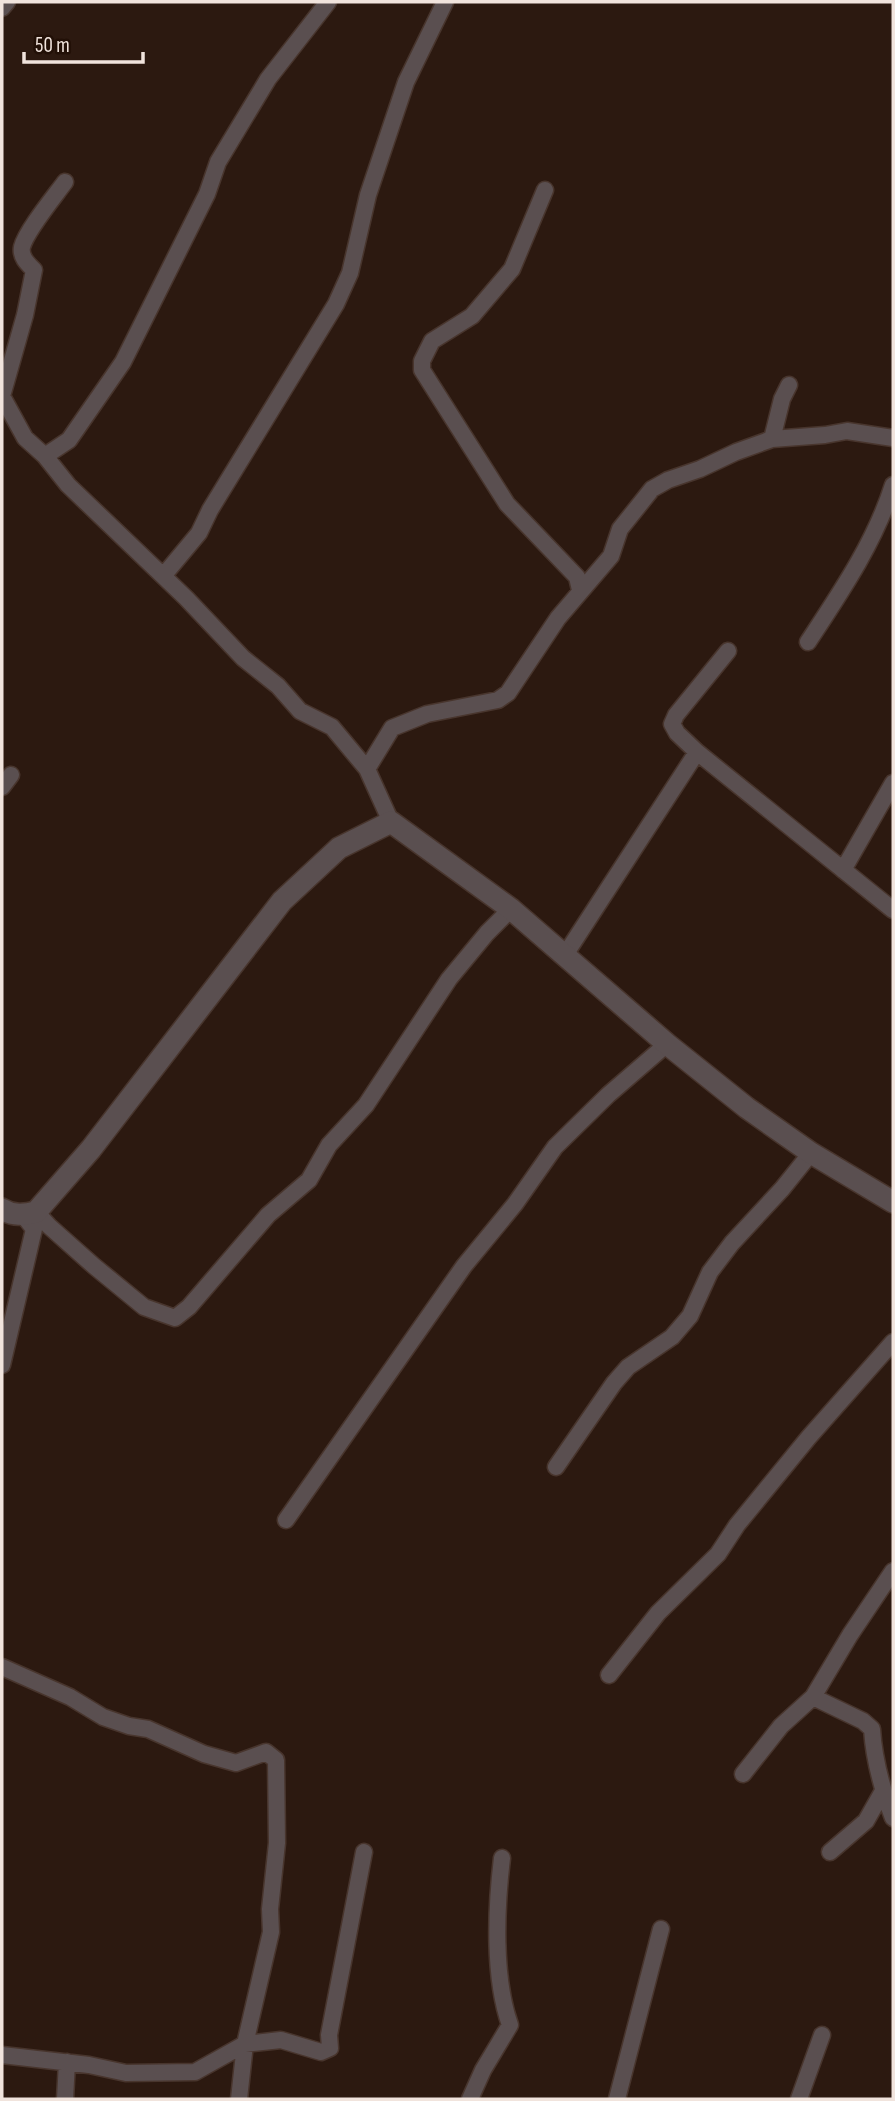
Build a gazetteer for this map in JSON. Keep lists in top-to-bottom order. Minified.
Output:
{"scale_bar":"50 m"}
